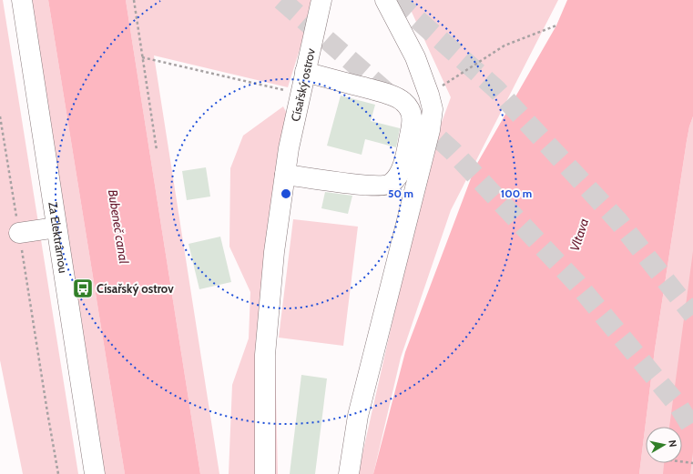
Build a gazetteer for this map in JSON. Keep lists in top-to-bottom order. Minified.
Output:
{"streets":{"street":["Císařský ostrov","Za Elektrárnou"]},"water":["Bubeneč canal","Vltava"],"places":{"bus stop":["Císařský ostrov"]},"north":"right","rings":["50 m","100 m"]}
